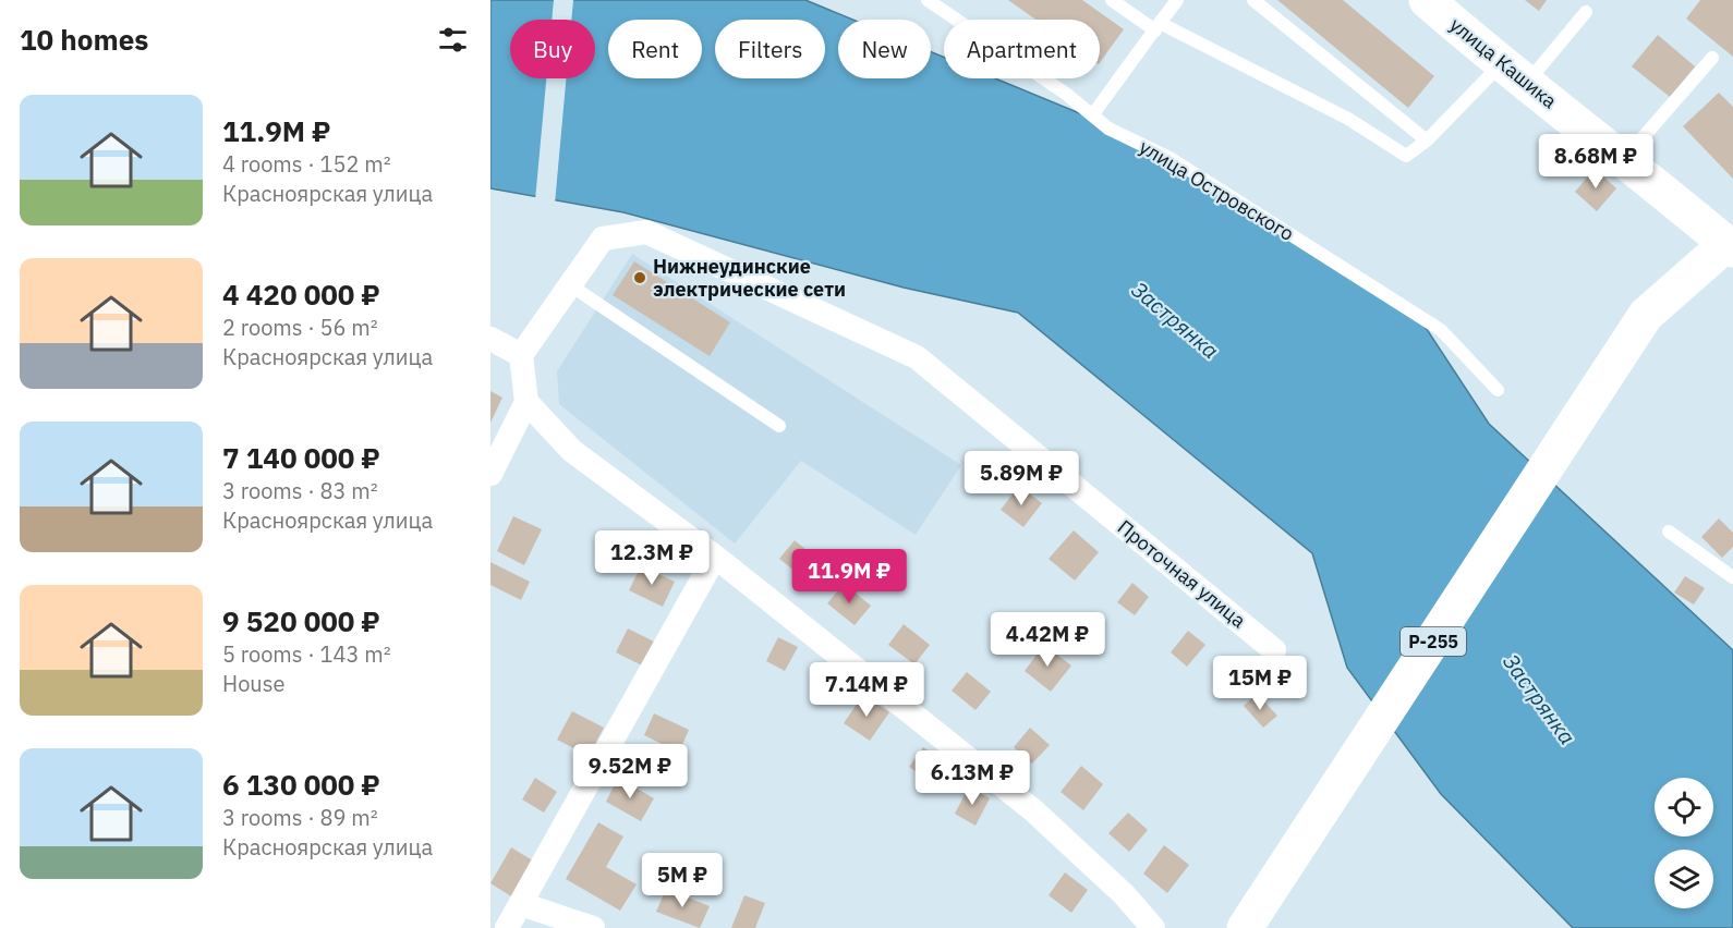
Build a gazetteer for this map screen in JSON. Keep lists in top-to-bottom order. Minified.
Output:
{"streets":{"main road":["улица Кашика","Р-255"],"street":["Проточная улица"],"lane":["улица Островского"]},"crossings":[["улица Кашика","Р-255"]],"water":["Застрянка"],"places":["Нижнеудинские электрические сети"],"page":{"heading":"10 homes","chip":["Buy","Rent","Filters","New","Apartment"],"list":[{"name":"11.9M ₽","note":"4 rooms · 152 m² · Красноярская улица"},{"name":"4 420 000 ₽","note":"2 rooms · 56 m² · Красноярская улица"},{"name":"7 140 000 ₽","note":"3 rooms · 83 m² · Красноярская улица"},{"name":"9 520 000 ₽","note":"5 rooms · 143 m² · House"},{"name":"6 130 000 ₽","note":"3 rooms · 89 m² · Красноярская улица"}],"price":["8.68M ₽","5.89M ₽","12.3M ₽","11.9M ₽","4.42M ₽","15M ₽","7.14M ₽","9.52M ₽","6.13M ₽","5M ₽"]}}
